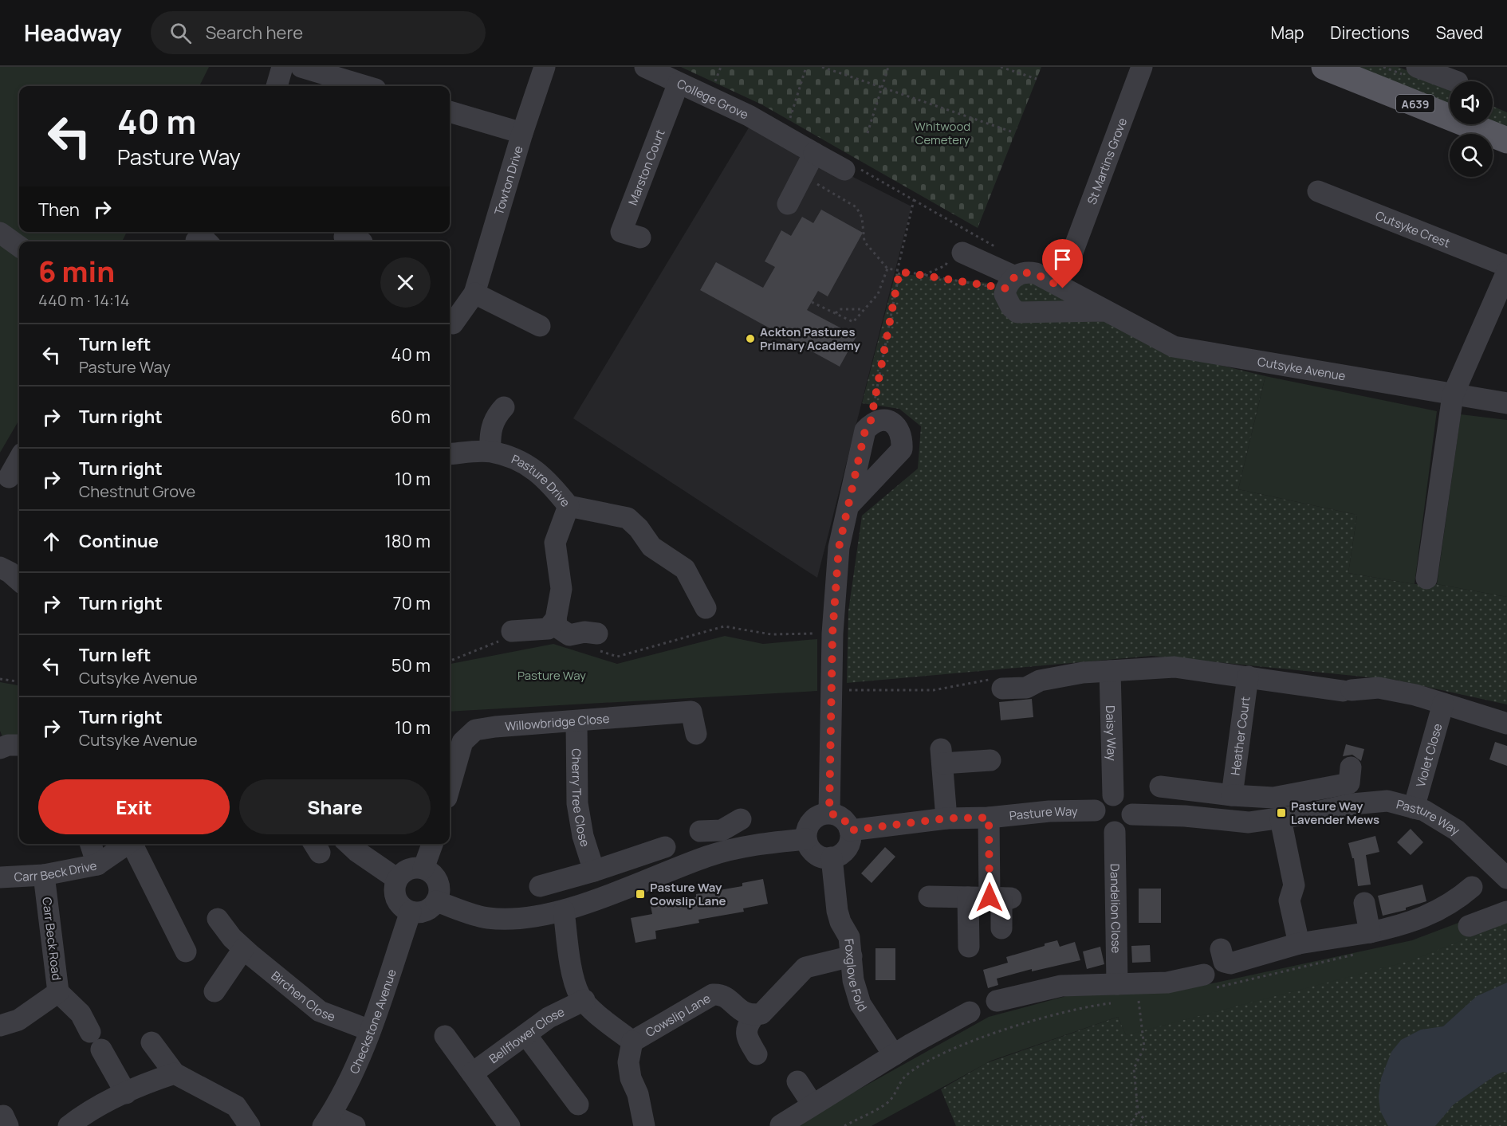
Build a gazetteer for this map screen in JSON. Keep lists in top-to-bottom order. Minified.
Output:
{"streets":{"main road":["A639"],"street":["College Grove","St Martins Grove","Marston Court","Towton Drive","Cutsyke Crest","Cutsyke Avenue","Pasture Drive","Willowbridge Close","Daisy Way","Heather Court","Violet Close","Cherry Tree Close","Pasture Way","Carr Beck Drive","Dandelion Close","Carr Beck Road","Foxglove Fold","Birchen Close","Cowslip Lane","Checkstone Avenue","Bellflower Close"]},"crossings":[["College Grove","Marston Court"],["Willowbridge Close","Cherry Tree Close"],["Daisy Way","Pasture Way"],["Daisy Way","Dandelion Close"],["Violet Close","Pasture Way"],["Pasture Way","Dandelion Close"],["Pasture Way","Foxglove Fold"],["Carr Beck Drive","Carr Beck Road"],["Birchen Close","Checkstone Avenue"],["Cowslip Lane","Bellflower Close"]],"parks":["Whitwood Cemetery","Pasture Way"],"places":{"other":["Ackton Pastures Primary Academy"],"transit":["Pasture Way Lavender Mews","Pasture Way Cowslip Lane"]},"page":{"header":"Headway","search":"Search here","nav":["Map","Directions","Saved"],"turn":["40 m","Pasture Way"],"then":"Then","heading":["6 min","440 m · 14:14"],"list":[{"name":"Turn left","note":"Pasture Way","value":"40 m"},{"name":"Turn right","value":"60 m"},{"name":"Turn right","note":"Chestnut Grove","value":"10 m"},{"name":"Continue","value":"180 m"},{"name":"Turn right","value":"70 m"},{"name":"Turn left","note":"Cutsyke Avenue","value":"50 m"},{"name":"Turn right","note":"Cutsyke Avenue","value":"10 m"}],"buttons":["Exit","Share"]}}
